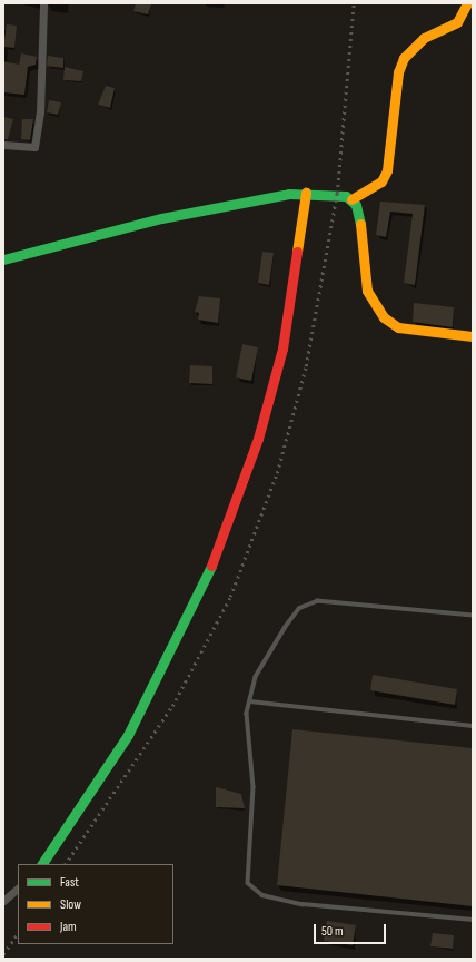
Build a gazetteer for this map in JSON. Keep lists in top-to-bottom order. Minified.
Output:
{"legend":["Fast","Slow","Jam"],"scale_bar":"50 m"}
